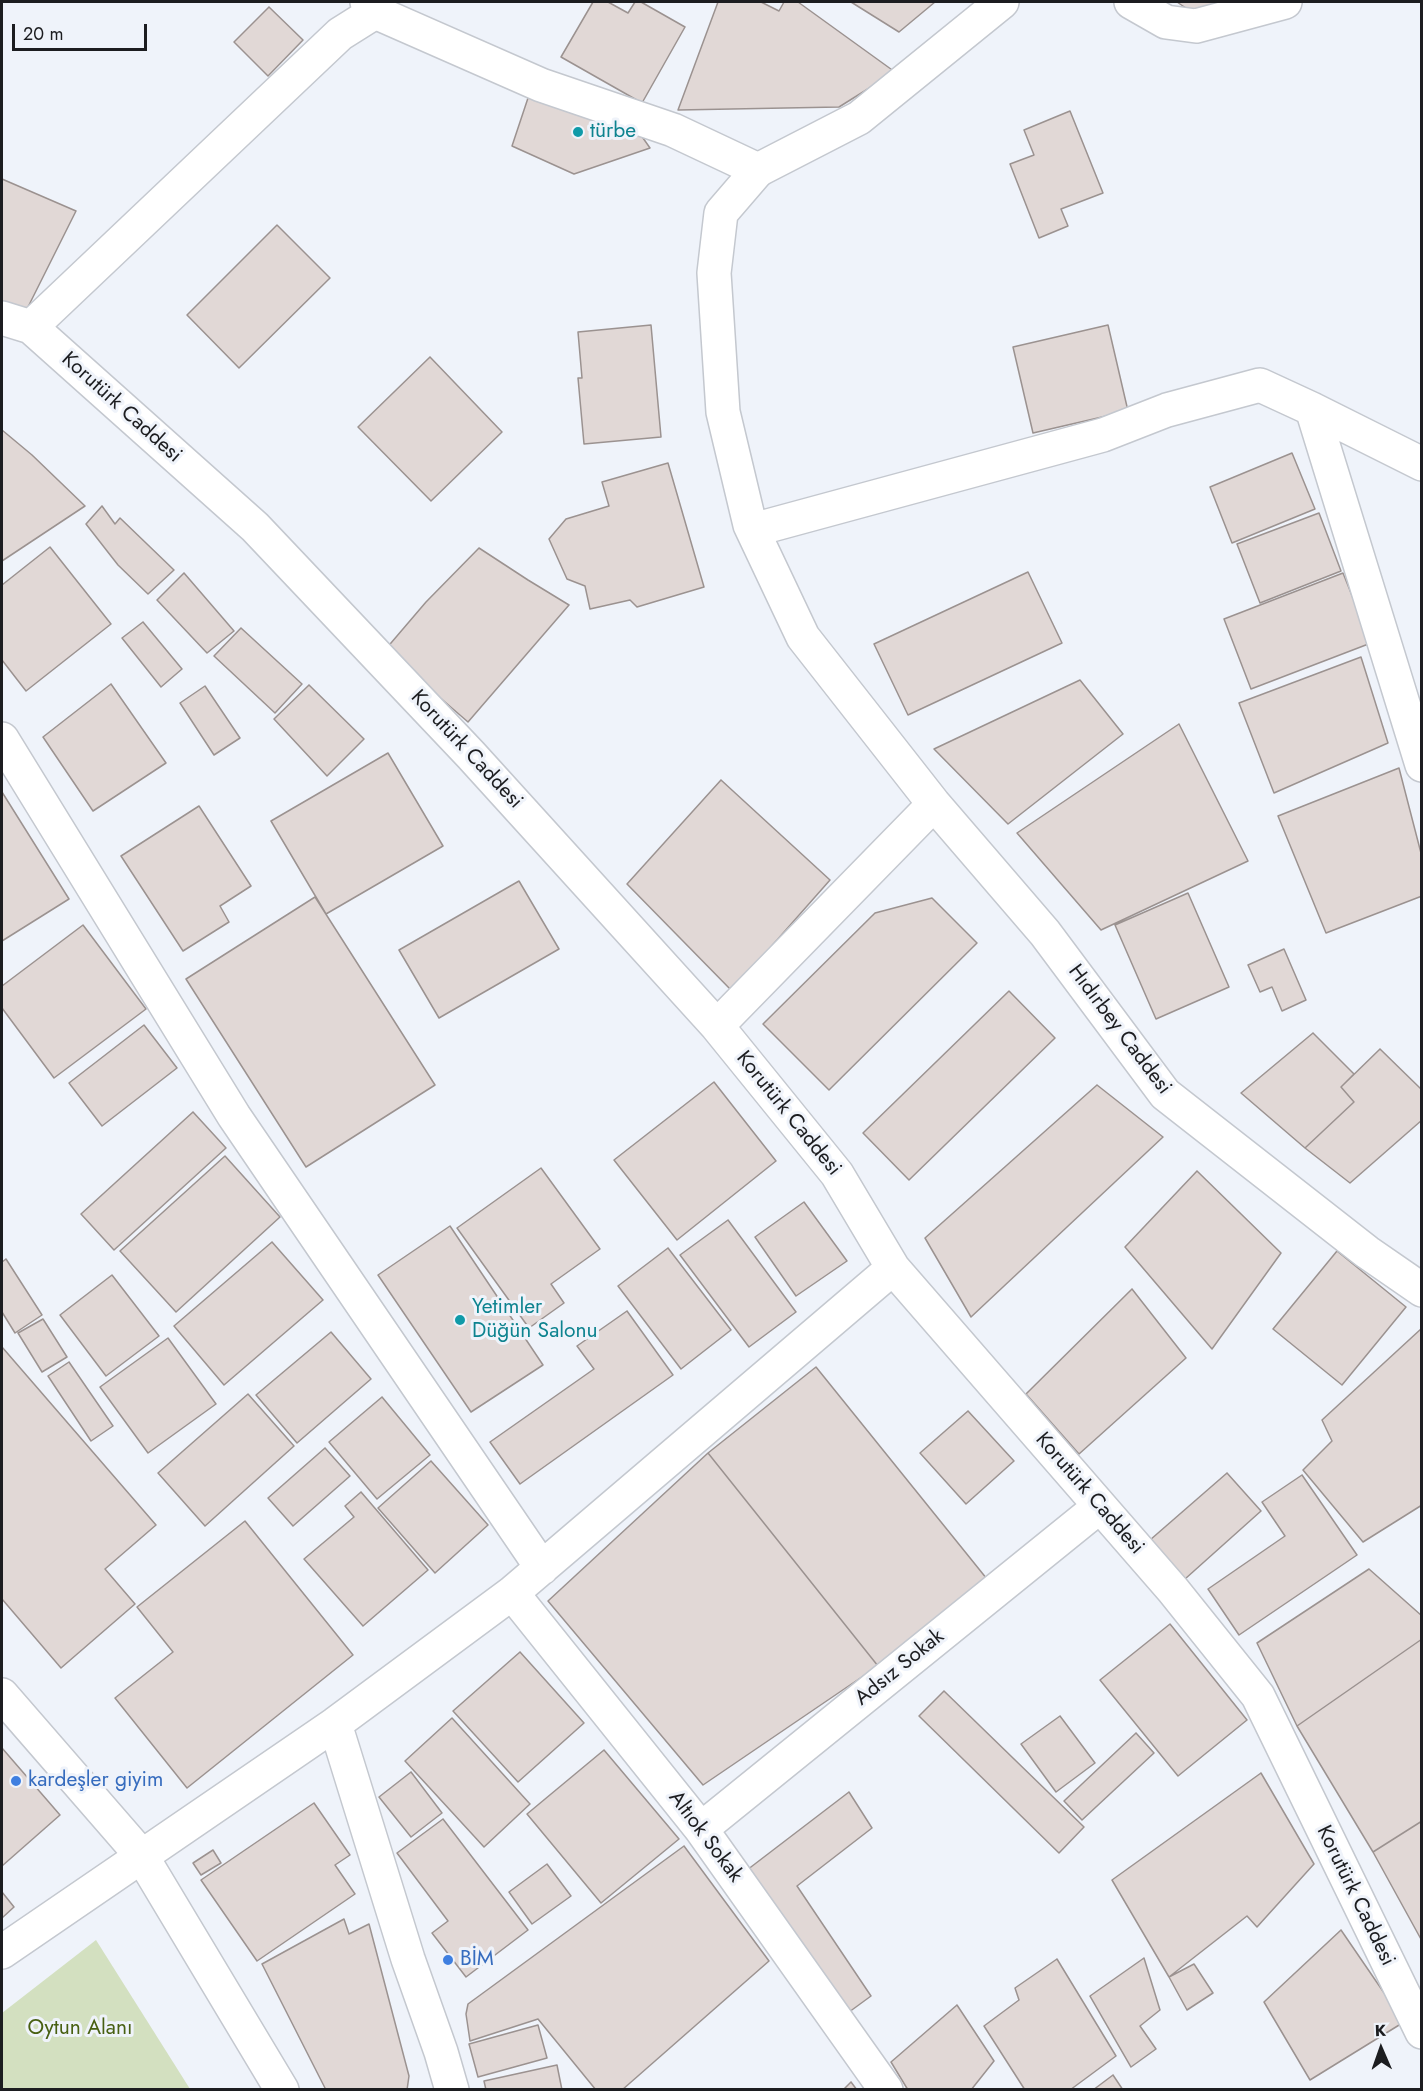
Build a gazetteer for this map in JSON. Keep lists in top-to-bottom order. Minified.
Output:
{"streets":{"street":["Korutürk Caddesi","Hıdırbey Caddesi","Adsız Sokak","Altıok Sokak"]},"crossings":[["Korutürk Caddesi","Adsız Sokak"],["Adsız Sokak","Altıok Sokak"]],"parks":["Oytun Alanı"],"places":["türbe","Yetimler Düğün Salonu","kardeşler giyim","BİM"],"scale_bar":"20 m","north":"top"}
